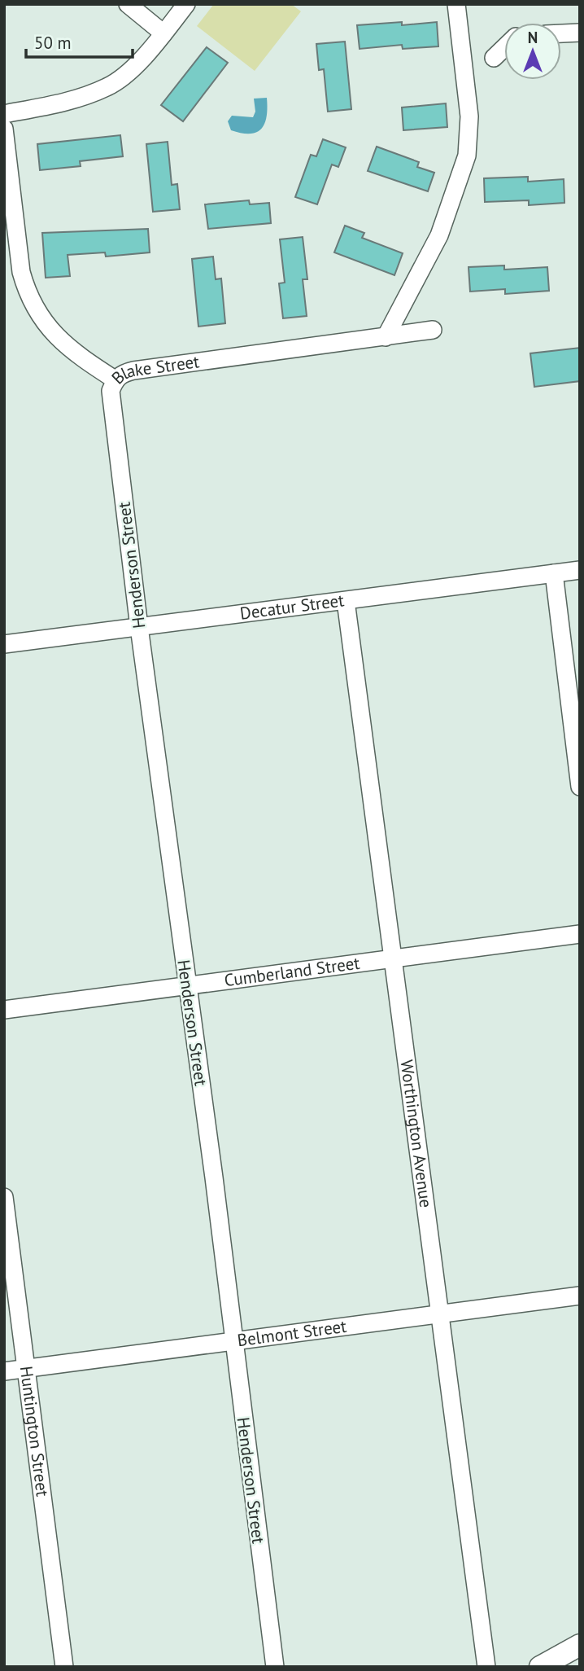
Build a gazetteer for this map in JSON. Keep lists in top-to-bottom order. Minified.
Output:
{"streets":{"street":["Blake Street","Henderson Street","Decatur Street","Cumberland Street","Worthington Avenue","Belmont Street","Huntington Street"]},"crossings":[["Blake Street","Henderson Street"],["Henderson Street","Decatur Street"],["Henderson Street","Cumberland Street"],["Henderson Street","Belmont Street"],["Decatur Street","Worthington Avenue"],["Cumberland Street","Worthington Avenue"],["Worthington Avenue","Belmont Street"],["Belmont Street","Huntington Street"]],"scale_bar":"50 m","north":"top"}
